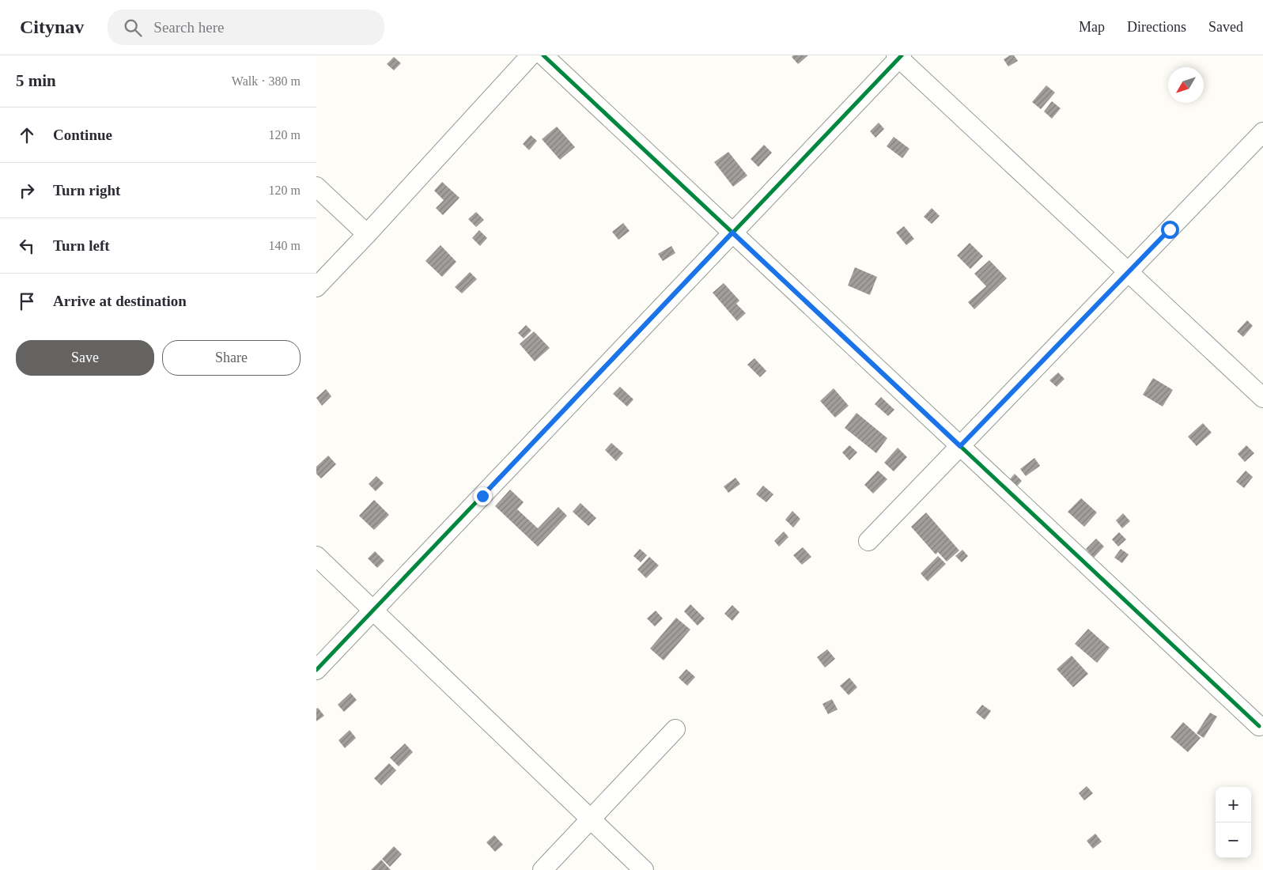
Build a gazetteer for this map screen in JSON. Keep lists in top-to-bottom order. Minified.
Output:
{"north":"bottom left","page":{"header":"Citynav","search":"Search here","nav":["Map","Directions","Saved"],"heading":["5 min","Walk · 380 m"],"list":[["Continue","120 m"],["Turn right","120 m"],["Turn left","140 m"],"Arrive at destination"],"buttons":["Save","Share"],"map_buttons":["+","−"]}}
